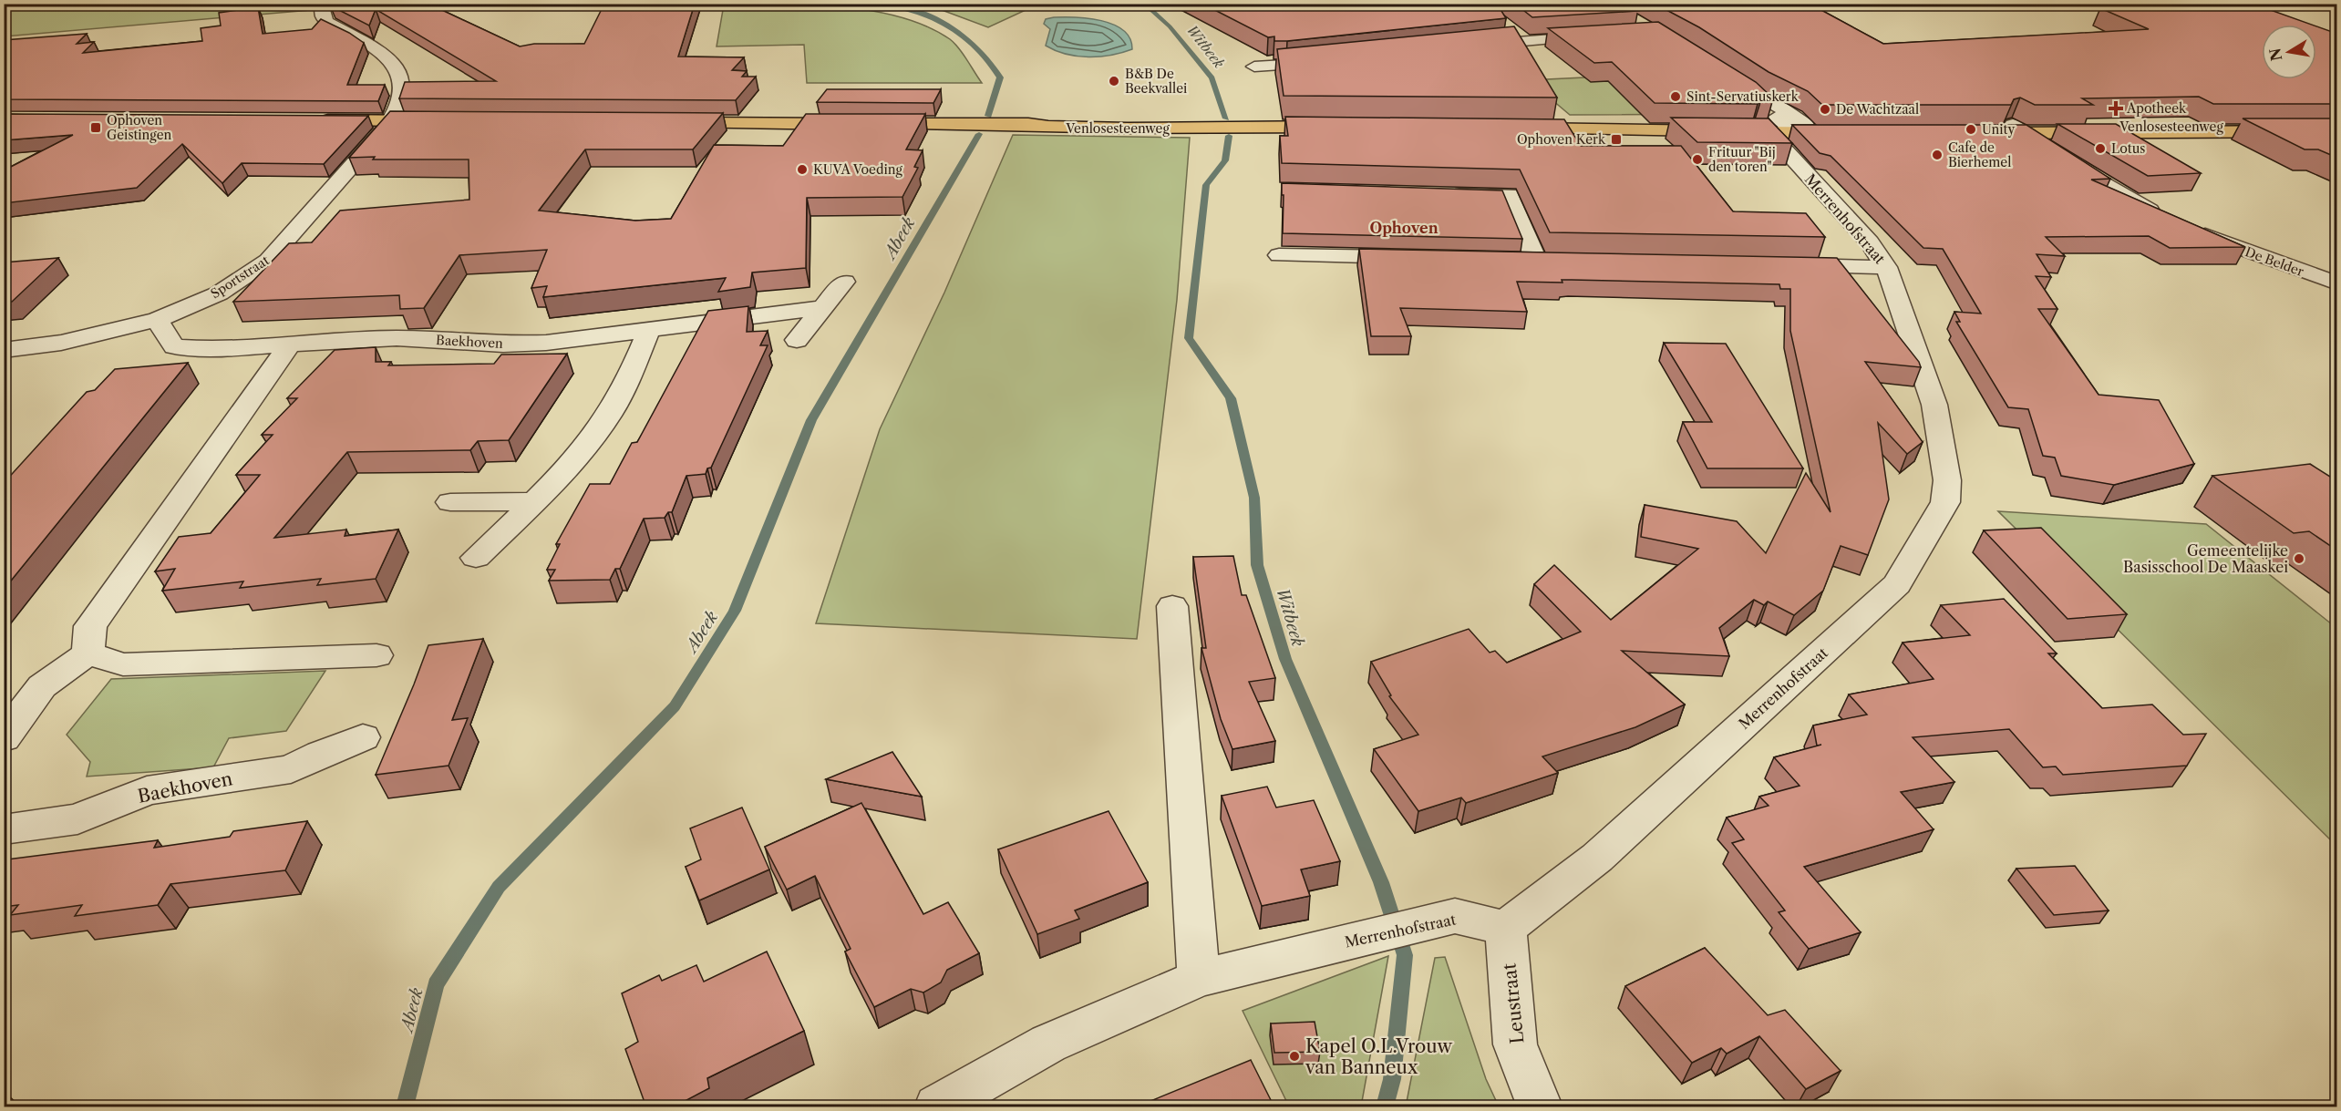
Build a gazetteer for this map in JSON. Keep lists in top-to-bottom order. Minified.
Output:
{"streets":{"main road":["Venlosesteenweg"],"street":["Merrenhofstraat","De Belder","Sportstraat","Baekhoven","Leustraat"]},"crossings":[["Merrenhofstraat","Leustraat"],["Sportstraat","Baekhoven"]],"districts":["Ophoven"],"water":["Witbeek","Abeek"],"places":{"other":["B&B De Beekvallei","Sint-Servatiuskerk","De Wachtzaal","Unity","Lotus","Cafe de Bierhemel","Frituur \"Bij den toren\"","KUVA Voeding","Gemeentelijke Basisschool De Maaskei","Kapel O.L.Vrouw van Banneux"],"health":["Apotheek"],"transit":["Ophoven Geistingen","Ophoven Kerk"]},"north":"left"}
